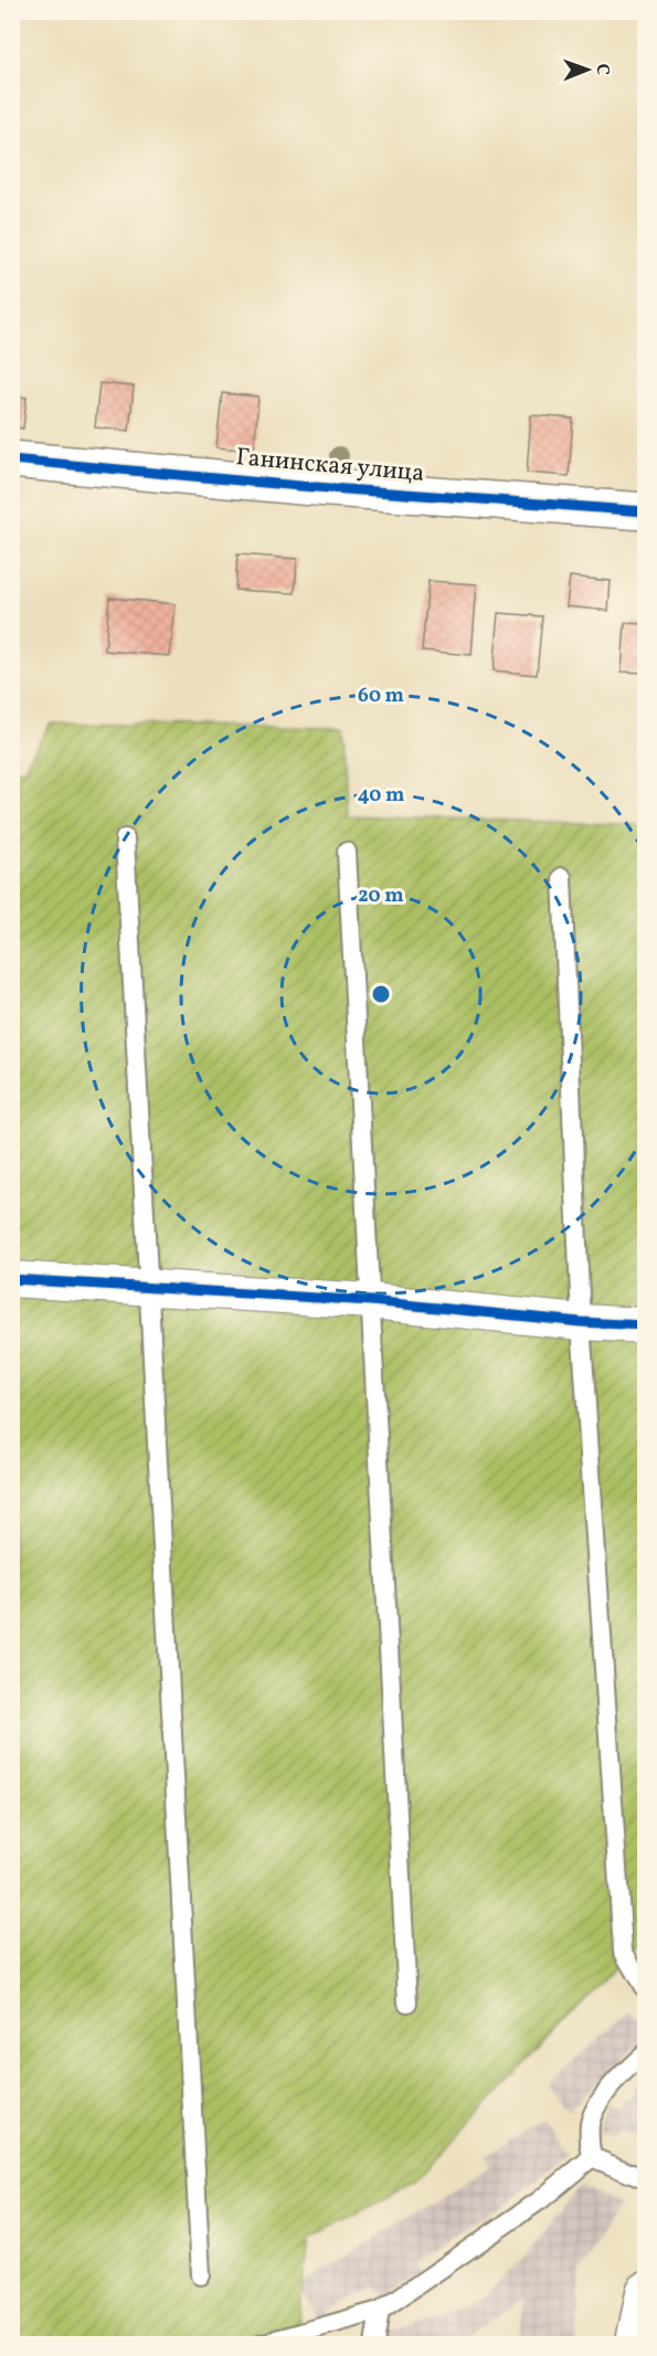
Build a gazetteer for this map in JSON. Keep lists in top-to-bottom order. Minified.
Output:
{"streets":{"street":["Ганинская улица"]},"north":"right","rings":["60 m","40 m","20 m"]}
